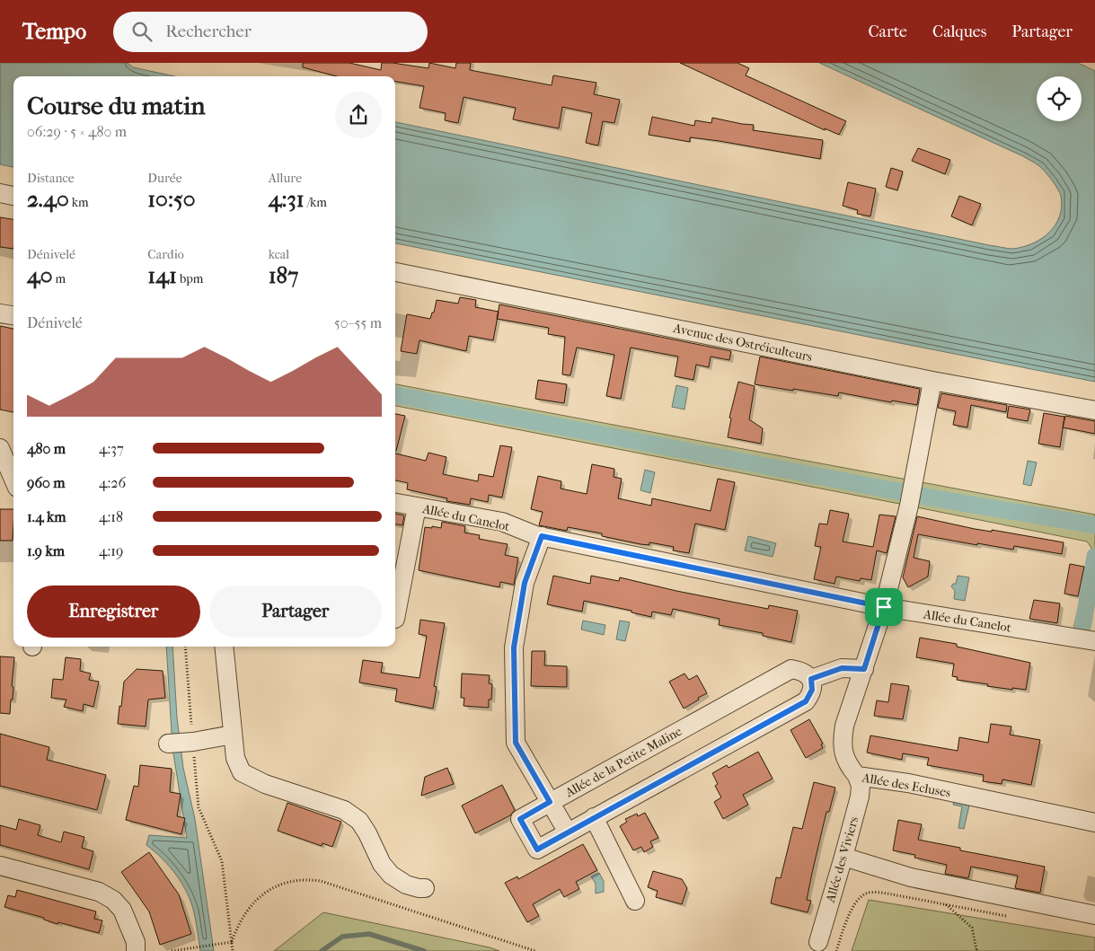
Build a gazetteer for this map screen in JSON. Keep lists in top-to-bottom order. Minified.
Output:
{"streets":{"street":["Avenue des Ostréiculteurs","Allée du Canelot","Allée de la Petite Maline","Allée des Ecluses","Allée des Viviers"]},"crossings":[["Avenue des Ostréiculteurs","Allée des Ecluses"],["Allée du Canelot","Allée des Ecluses"],["Allée des Ecluses","Allée des Viviers"]],"page":{"header":"Tempo","search":"Rechercher","nav":["Carte","Calques","Partager"],"heading":["Course du matin","06:29 · 5 × 480 m"],"stats":[["Distance","2.40 km"],["Durée","10:50"],["Allure","4:31 /km"],["Dénivelé","40 m"],["Cardio","141 bpm"],["kcal","187"]],"chart":["Dénivelé","50–55 m"],"list":[{"name":"480 m","note":"4:37"},{"name":"960 m","note":"4:26"},{"name":"1.4 km","note":"4:18"},{"name":"1.9 km","note":"4:19"}],"buttons":["Enregistrer","Partager"]}}
